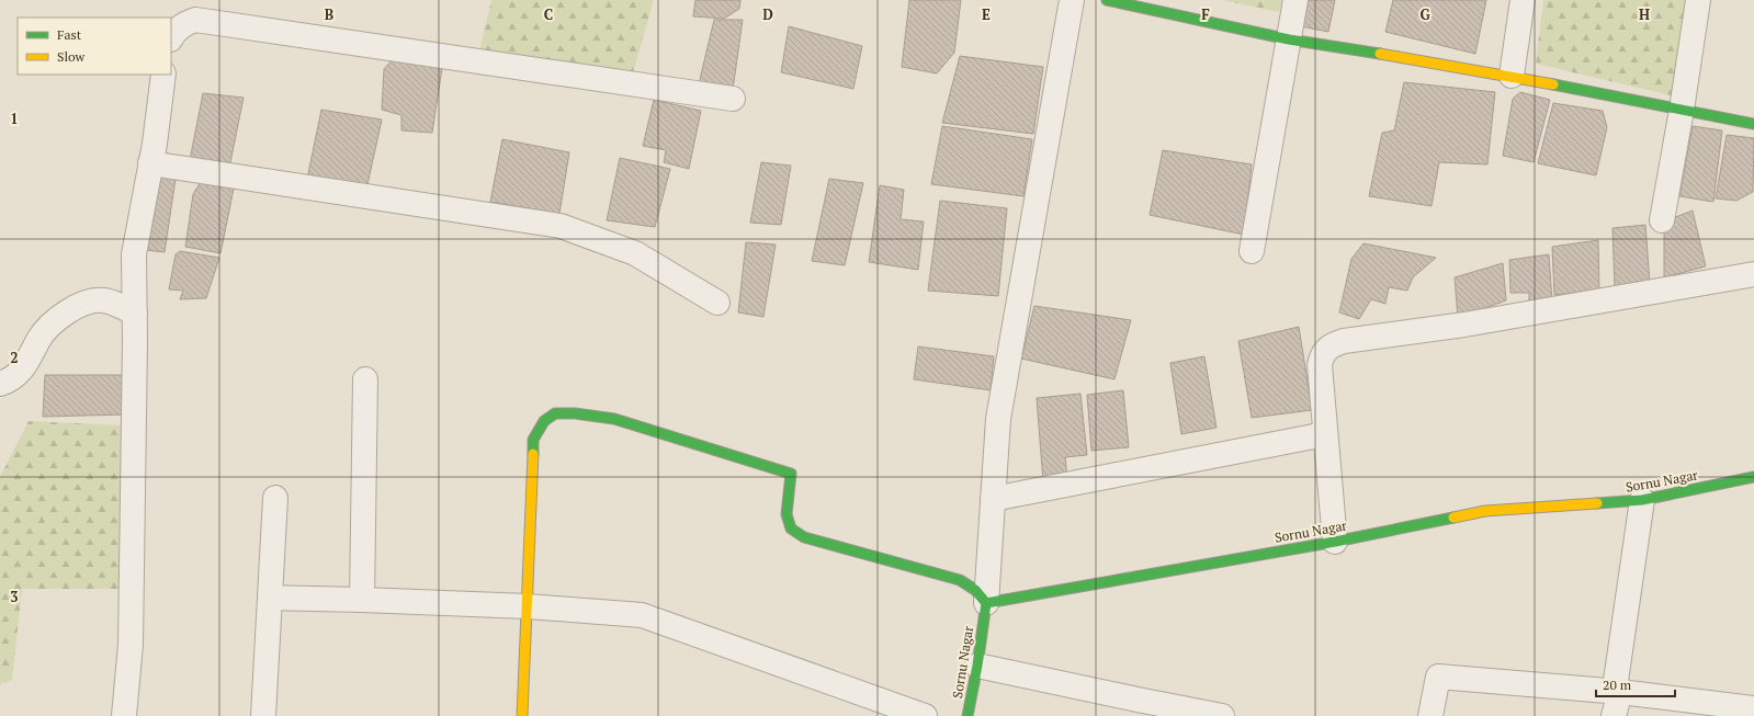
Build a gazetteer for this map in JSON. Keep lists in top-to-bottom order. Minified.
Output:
{"streets":{"street":["Sornu Nagar"]},"legend":["Fast","Slow"],"scale_bar":"20 m","grid":{"columns":["B","C","D","E","F","G","H"],"rows":["1","2","3"]}}
